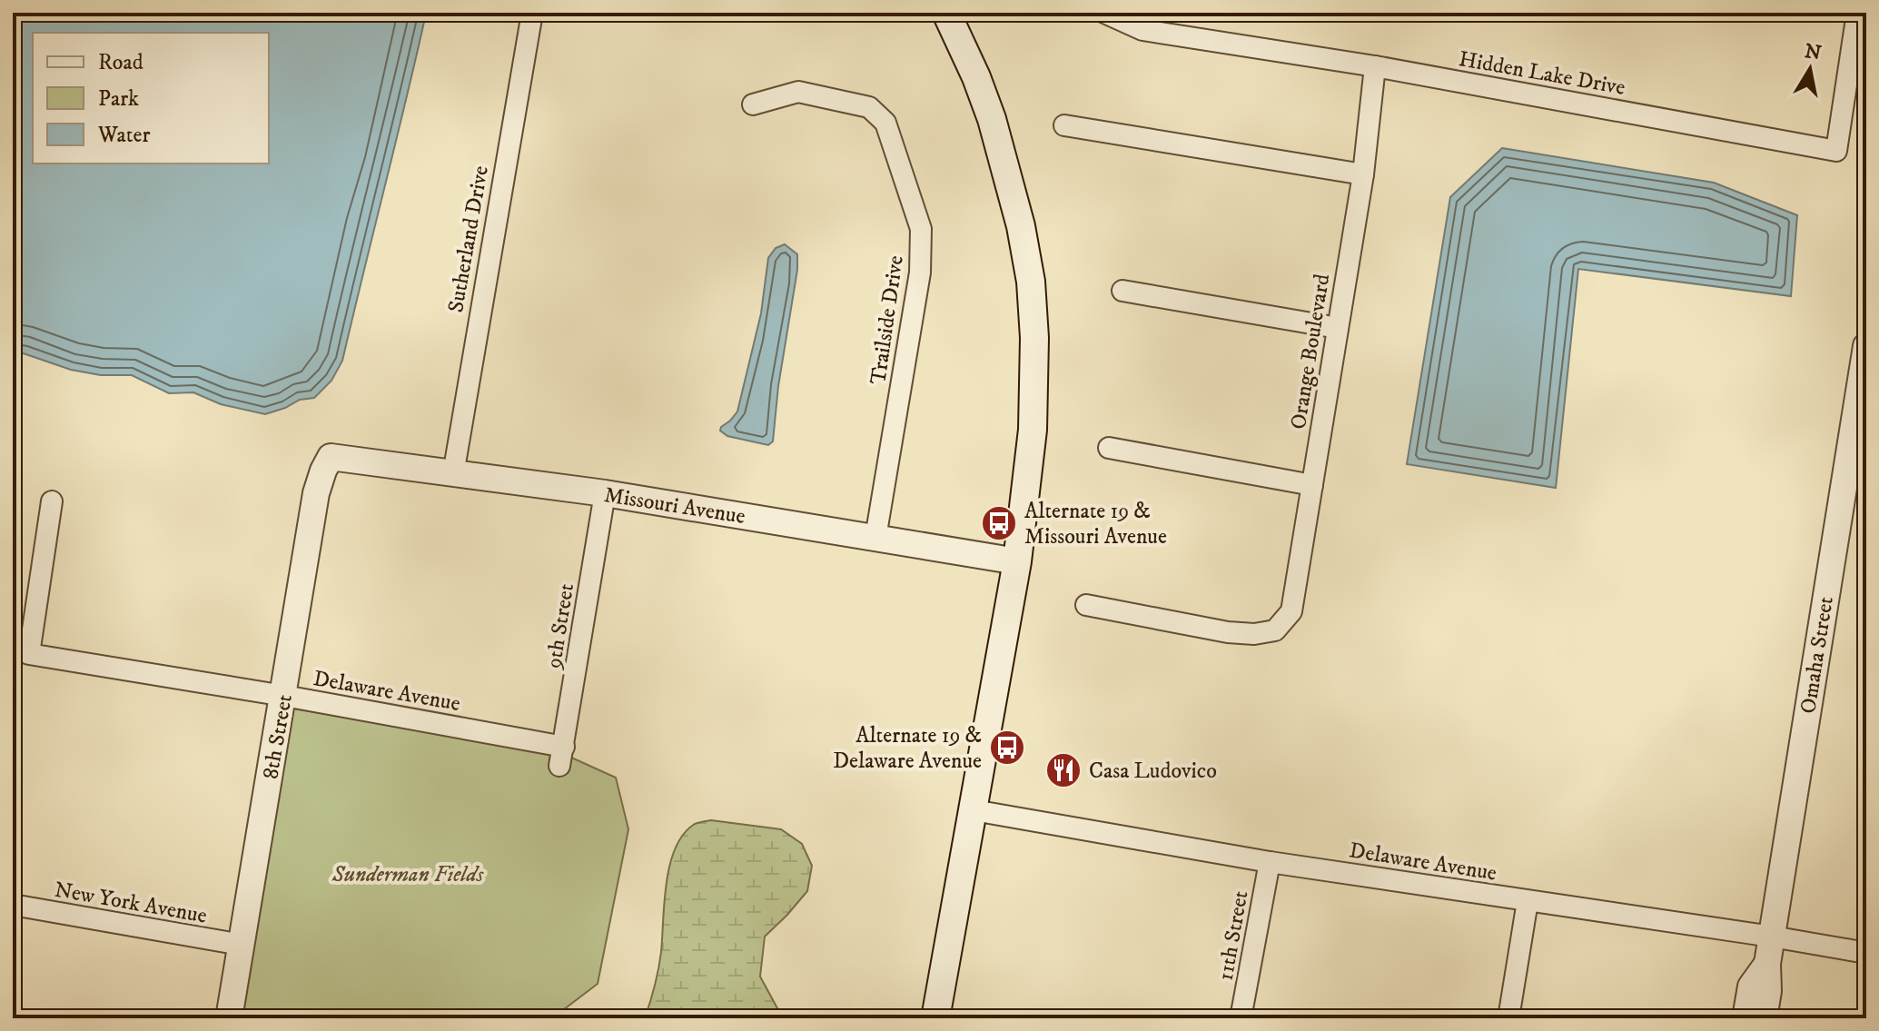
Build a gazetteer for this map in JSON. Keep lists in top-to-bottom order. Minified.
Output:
{"streets":{"street":["Hidden Lake Drive","Sutherland Drive","Trailside Drive","Orange Boulevard","Missouri Avenue","9th Street","Omaha Street","Delaware Avenue","8th Street","New York Avenue","11th Street"]},"crossings":[["Hidden Lake Drive","Orange Boulevard"],["Sutherland Drive","Missouri Avenue"],["Trailside Drive","Missouri Avenue"],["Missouri Avenue","9th Street"],["Missouri Avenue","8th Street"],["9th Street","Delaware Avenue"],["Omaha Street","Delaware Avenue"],["Delaware Avenue","8th Street"],["Delaware Avenue","11th Street"],["8th Street","New York Avenue"]],"parks":["Sunderman Fields"],"places":{"bus stop":["Alternate 19 & Missouri Avenue","Alternate 19 & Delaware Avenue"],"restaurant":["Casa Ludovico"]},"legend":["Road","Park","Water"],"north":"top"}
